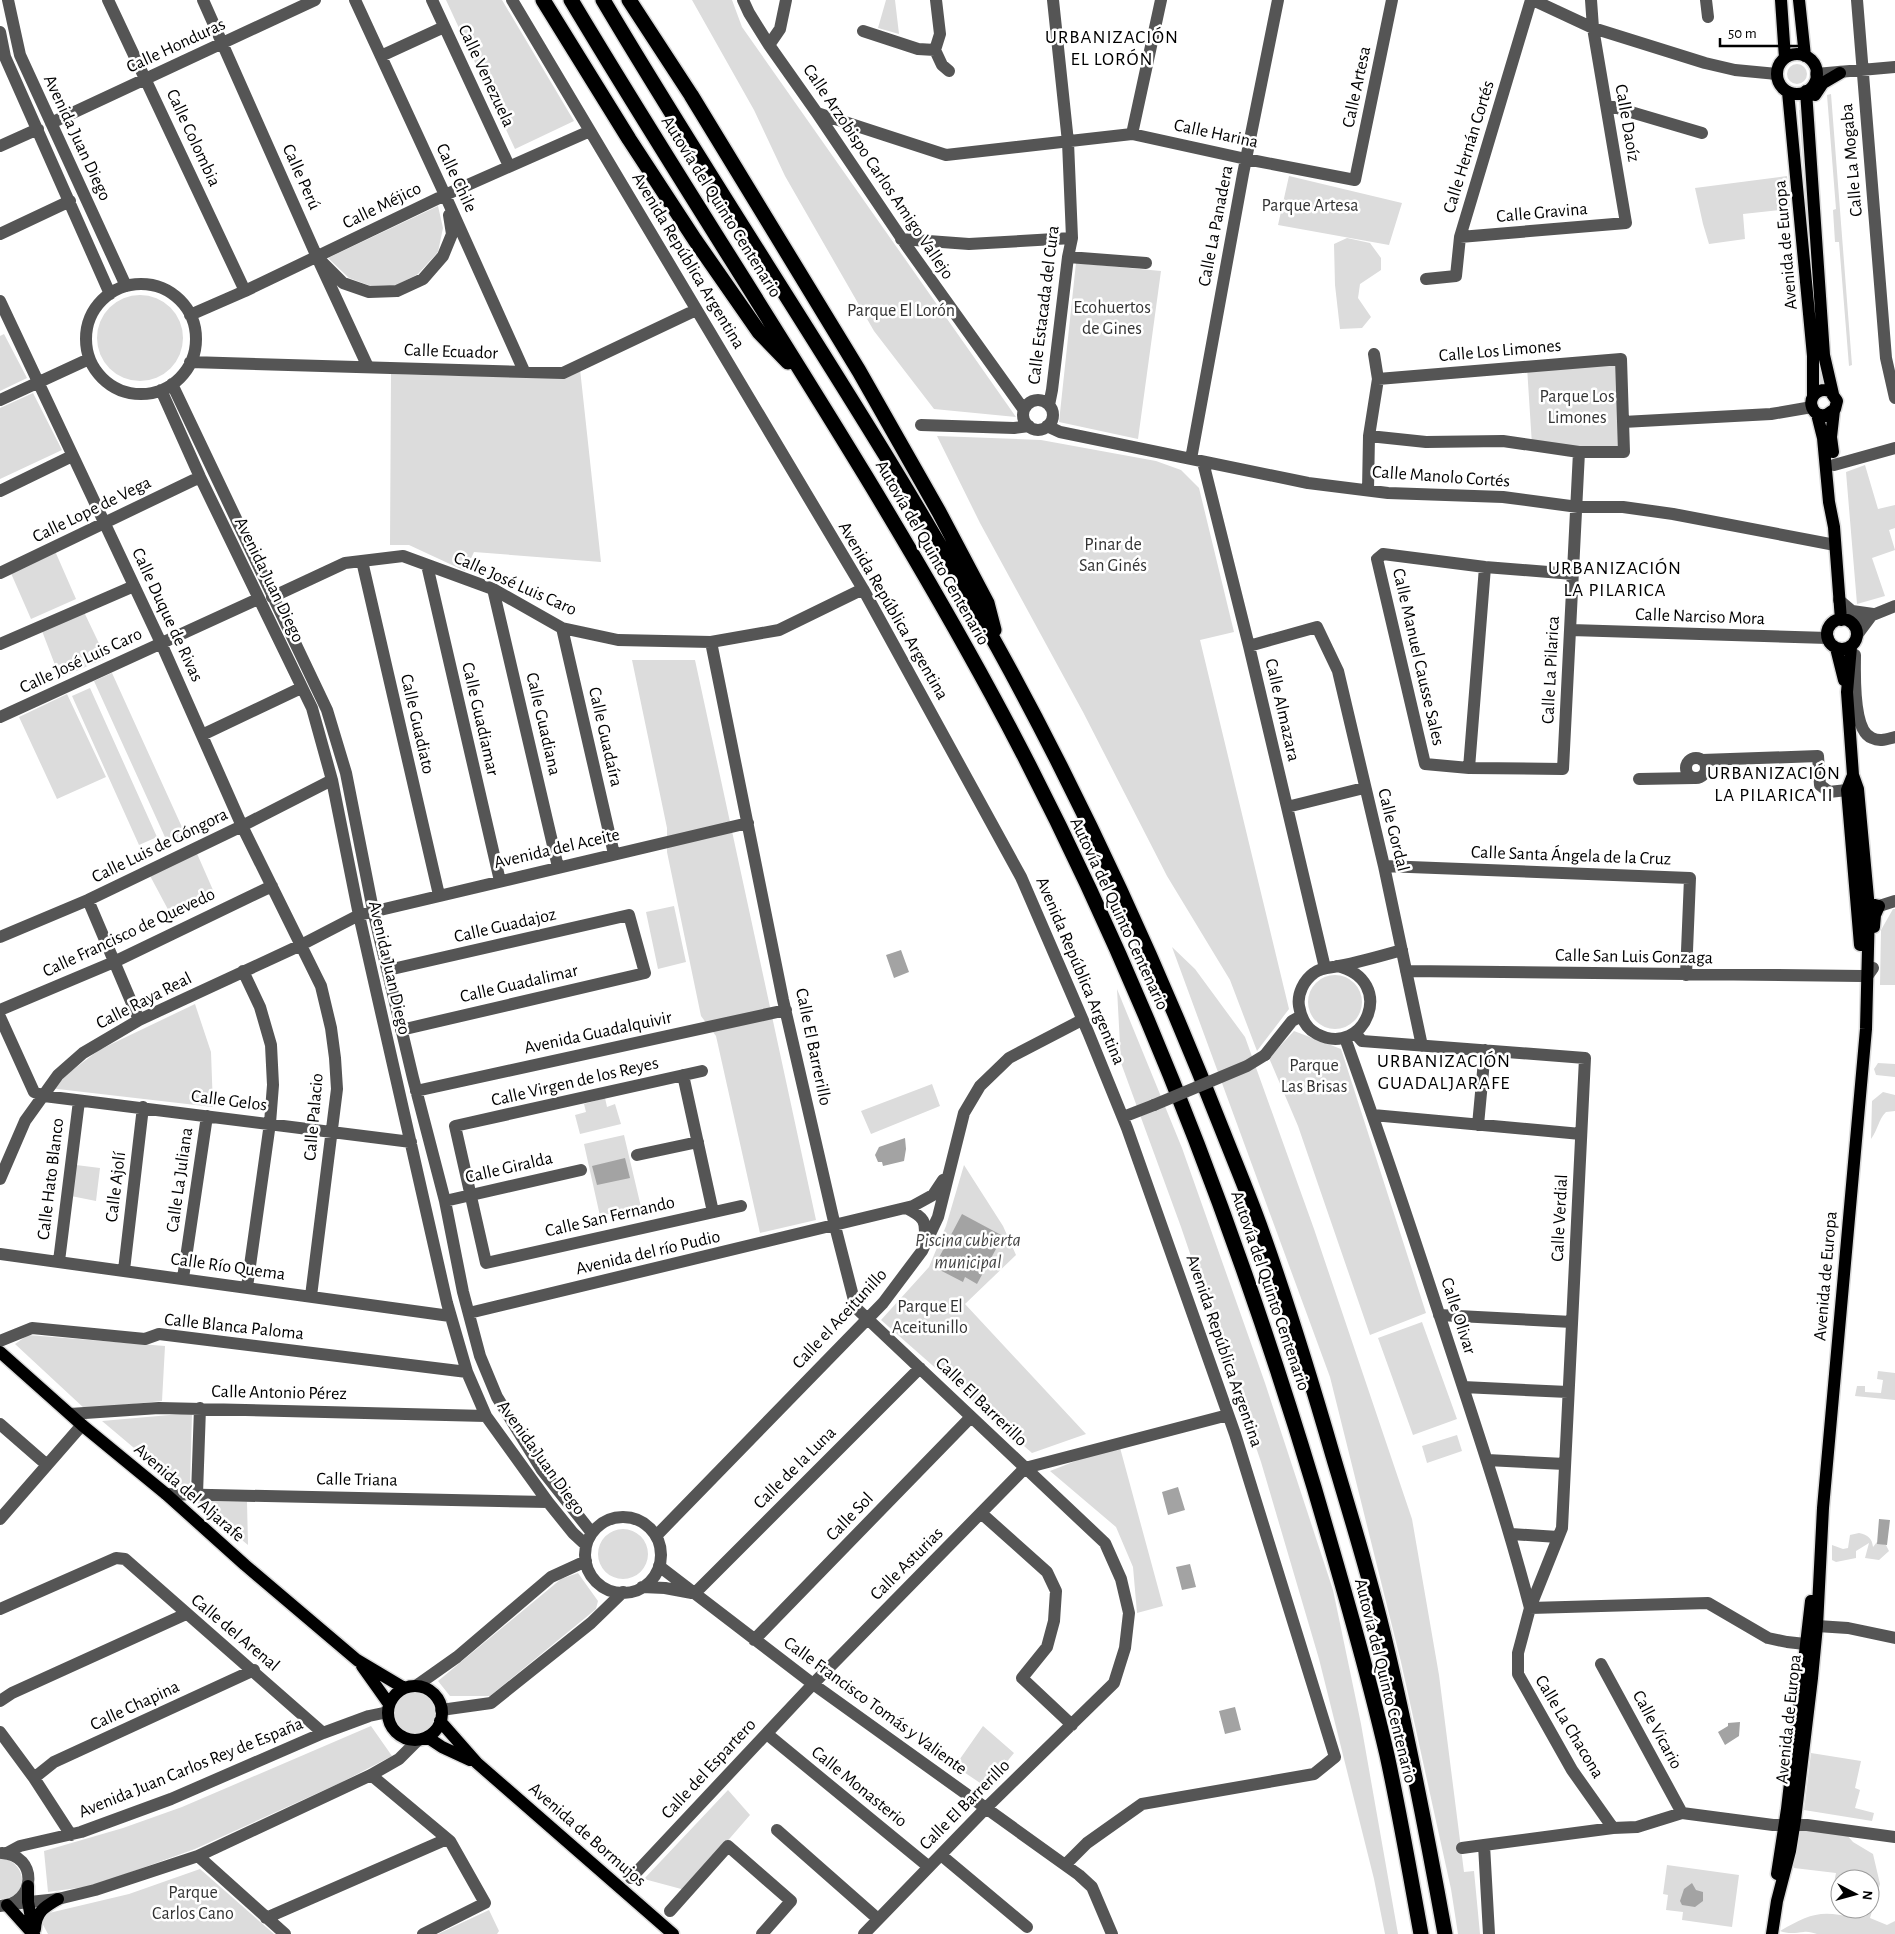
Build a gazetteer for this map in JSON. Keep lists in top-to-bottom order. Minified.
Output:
{"streets":{"highway":["Autovía del Quinto Centenario"],"main road":["Avenida de Europa","Avenida del Aljarafe","Avenida de Bormujos"],"street":["Calle Honduras","Calle Venezuela","Calle Artesa","Calle Daoíz","Calle Harina","Avenida Juan Diego","Calle Colombia","Calle Hernán Cortés","Calle La Mogaba","Calle Arzobispo Carlos Amigo Vallejo","Calle Perú","Calle Chile","Calle Méjico","Calle Gravina","Calle La Panadera","Avenida República Argentina","Calle Estacada del Cura","Calle Los Limones","Calle Ecuador","Calle Manolo Cortés","Calle Lope de Vega","Calle José Luis Caro","Calle Duque de Rivas","Calle Narciso Mora","Calle Manuel Causse Sales","Calle La Pilarica","Calle Almazara","Calle Guadiamar","Calle Guadiato","Calle Guadiana","Calle Guadaíra","Calle Gordal","Calle Luis de Góngora","Avenida del Aceite","Calle Santa Ángela de la Cruz","Calle Guadajoz","Calle Francisco de Quevedo","Calle San Luis Gonzaga","Calle Guadalimar","Calle Raya Real","Avenida Guadalquivir","Calle El Barrerillo","Calle Virgen de los Reyes","Calle Gelos","Calle Palacio","Calle Giralda","Calle Hato Blanco","Calle La Juliana","Calle Ajolí","Calle San Fernando","Calle Verdial","Avenida del río Pudio","Calle Río Quema","Calle Olivar","Calle el Aceitunillo","Calle Blanca Paloma","Calle Antonio Pérez","Calle de la Luna","Calle Triana","Calle Sol","Calle Asturias","Calle del Arenal","Calle Chapina","Calle Francisco Tomás y Valiente","Calle La Chacona","Calle Vicario","Avenida Juan Carlos Rey de España","Calle del Espartero","Calle Monasterio"]},"crossings":[["Calle Honduras","Avenida Juan Diego"],["Calle Honduras","Calle Colombia"],["Calle Honduras","Calle Perú"],["Calle Venezuela","Calle Méjico"],["Calle Artesa","Calle Harina"],["Calle Daoíz","Calle Gravina"],["Calle Harina","Calle Arzobispo Carlos Amigo Vallejo"],["Calle Harina","Calle La Panadera"],["Calle Harina","Calle Estacada del Cura"],["Avenida Juan Diego","Calle Méjico"],["Avenida Juan Diego","Calle Ecuador"],["Avenida Juan Diego","Calle Lope de Vega"],["Avenida Juan Diego","Calle José Luis Caro"],["Avenida Juan Diego","Calle Luis de Góngora"],["Avenida Juan Diego","Avenida del Aceite"],["Avenida Juan Diego","Calle Guadajoz"],["Avenida Juan Diego","Calle Guadalimar"],["Avenida Juan Diego","Calle Raya Real"],["Avenida Juan Diego","Avenida Guadalquivir"],["Avenida Juan Diego","Calle Gelos"],["Avenida Juan Diego","Calle Giralda"],["Avenida Juan Diego","Avenida del río Pudio"],["Avenida Juan Diego","Calle Río Quema"],["Avenida Juan Diego","Calle el Aceitunillo"],["Avenida Juan Diego","Calle Blanca Paloma"],["Avenida Juan Diego","Calle Antonio Pérez"],["Avenida Juan Diego","Calle Triana"],["Avenida Juan Diego","Calle Francisco Tomás y Valiente"],["Calle Colombia","Calle Méjico"],["Calle Hernán Cortés","Calle Gravina"],["Calle Arzobispo Carlos Amigo Vallejo","Calle Estacada del Cura"],["Calle Arzobispo Carlos Amigo Vallejo","Calle Manolo Cortés"],["Calle Perú","Calle Méjico"],["Calle Perú","Calle Ecuador"],["Calle Chile","Calle Méjico"],["Calle Chile","Calle Ecuador"],["Calle Méjico","Avenida República Argentina"],["Calle Méjico","Calle Ecuador"],["Calle La Panadera","Calle Manolo Cortés"],["Calle La Panadera","Calle Almazara"],["Avenida de Europa","Calle Manolo Cortés"],["Avenida de Europa","Calle San Luis Gonzaga"],["Avenida República Argentina","Calle Ecuador"],["Avenida República Argentina","Calle José Luis Caro"],["Avenida República Argentina","Calle el Aceitunillo"],["Avenida República Argentina","Calle Francisco Tomás y Valiente"],["Calle Estacada del Cura","Calle Manolo Cortés"],["Calle Los Limones","Calle La Pilarica"],["Calle Manolo Cortés","Calle La Pilarica"],["Calle Manolo Cortés","Calle Almazara"],["Calle Lope de Vega","Calle Duque de Rivas"],["Calle José Luis Caro","Calle Duque de Rivas"],["Calle José Luis Caro","Calle Guadiamar"],["Calle José Luis Caro","Calle Guadiato"],["Calle José Luis Caro","Calle Guadiana"],["Calle José Luis Caro","Calle Guadaíra"],["Calle José Luis Caro","Calle El Barrerillo"],["Calle Duque de Rivas","Calle Luis de Góngora"],["Calle Duque de Rivas","Calle Francisco de Quevedo"],["Calle Duque de Rivas","Calle Raya Real"],["Calle Duque de Rivas","Calle Palacio"],["Calle Narciso Mora","Calle La Pilarica"],["Calle Manuel Causse Sales","Calle La Pilarica"],["Calle Almazara","Calle Gordal"],["Calle Almazara","Calle Verdial"],["Calle Almazara","Calle Olivar"],["Calle Guadiamar","Avenida del Aceite"],["Calle Guadiato","Avenida del Aceite"],["Calle Guadiana","Avenida del Aceite"],["Calle Guadaíra","Avenida del Aceite"],["Calle Gordal","Calle Santa Ángela de la Cruz"],["Calle Gordal","Calle San Luis Gonzaga"],["Calle Gordal","Calle Verdial"],["Avenida del Aceite","Calle Raya Real"],["Avenida del Aceite","Calle El Barrerillo"],["Calle Santa Ángela de la Cruz","Calle San Luis Gonzaga"],["Calle Guadajoz","Calle Guadalimar"],["Calle Raya Real","Calle Gelos"],["Calle Raya Real","Calle Palacio"],["Avenida Guadalquivir","Calle El Barrerillo"],["Calle El Barrerillo","Avenida del río Pudio"],["Calle El Barrerillo","Calle el Aceitunillo"],["Calle El Barrerillo","Calle de la Luna"],["Calle El Barrerillo","Calle Sol"],["Calle El Barrerillo","Calle Asturias"],["Calle El Barrerillo","Calle Francisco Tomás y Valiente"],["Calle El Barrerillo","Calle Monasterio"],["Calle Virgen de los Reyes","Calle Giralda"],["Calle Virgen de los Reyes","Calle San Fernando"],["Calle Gelos","Calle Palacio"],["Calle Gelos","Calle Hato Blanco"],["Calle Gelos","Calle La Juliana"],["Calle Gelos","Calle Ajolí"],["Calle Palacio","Calle Río Quema"],["Calle Giralda","Calle San Fernando"],["Calle Hato Blanco","Calle Río Quema"],["Calle La Juliana","Calle Río Quema"],["Calle Ajolí","Calle Río Quema"],["Calle Verdial","Calle Olivar"],["Calle Verdial","Calle La Chacona"],["Avenida del río Pudio","Calle el Aceitunillo"],["Calle Olivar","Calle La Chacona"],["Calle el Aceitunillo","Calle Francisco Tomás y Valiente"],["Calle Antonio Pérez","Avenida del Aljarafe"],["Calle de la Luna","Calle Francisco Tomás y Valiente"],["Calle Triana","Avenida del Aljarafe"],["Avenida del Aljarafe","Avenida Juan Carlos Rey de España"],["Avenida del Aljarafe","Avenida de Bormujos"],["Calle Sol","Calle Francisco Tomás y Valiente"],["Calle Asturias","Calle Francisco Tomás y Valiente"],["Calle Asturias","Calle del Espartero"],["Calle del Arenal","Calle Chapina"],["Calle del Arenal","Avenida Juan Carlos Rey de España"],["Calle Francisco Tomás y Valiente","Calle del Espartero"],["Avenida Juan Carlos Rey de España","Avenida de Bormujos"],["Calle del Espartero","Calle Monasterio"]],"districts":["URBANIZACIÓN EL LORÓN","URBANIZACIÓN LA PILARICA","URBANIZACIÓN LA PILARICA II","URBANIZACIÓN GUADALJARAFE"],"water":["Piscina cubierta municipal"],"parks":["Parque Artesa","Ecohuertos de Gines","Parque El Lorón","Parque Los Limones","Pinar de San Ginés","Parque Las Brisas","Parque El Aceitunillo","Parque Carlos Cano"],"scale_bar":"50 m","north":"right"}
